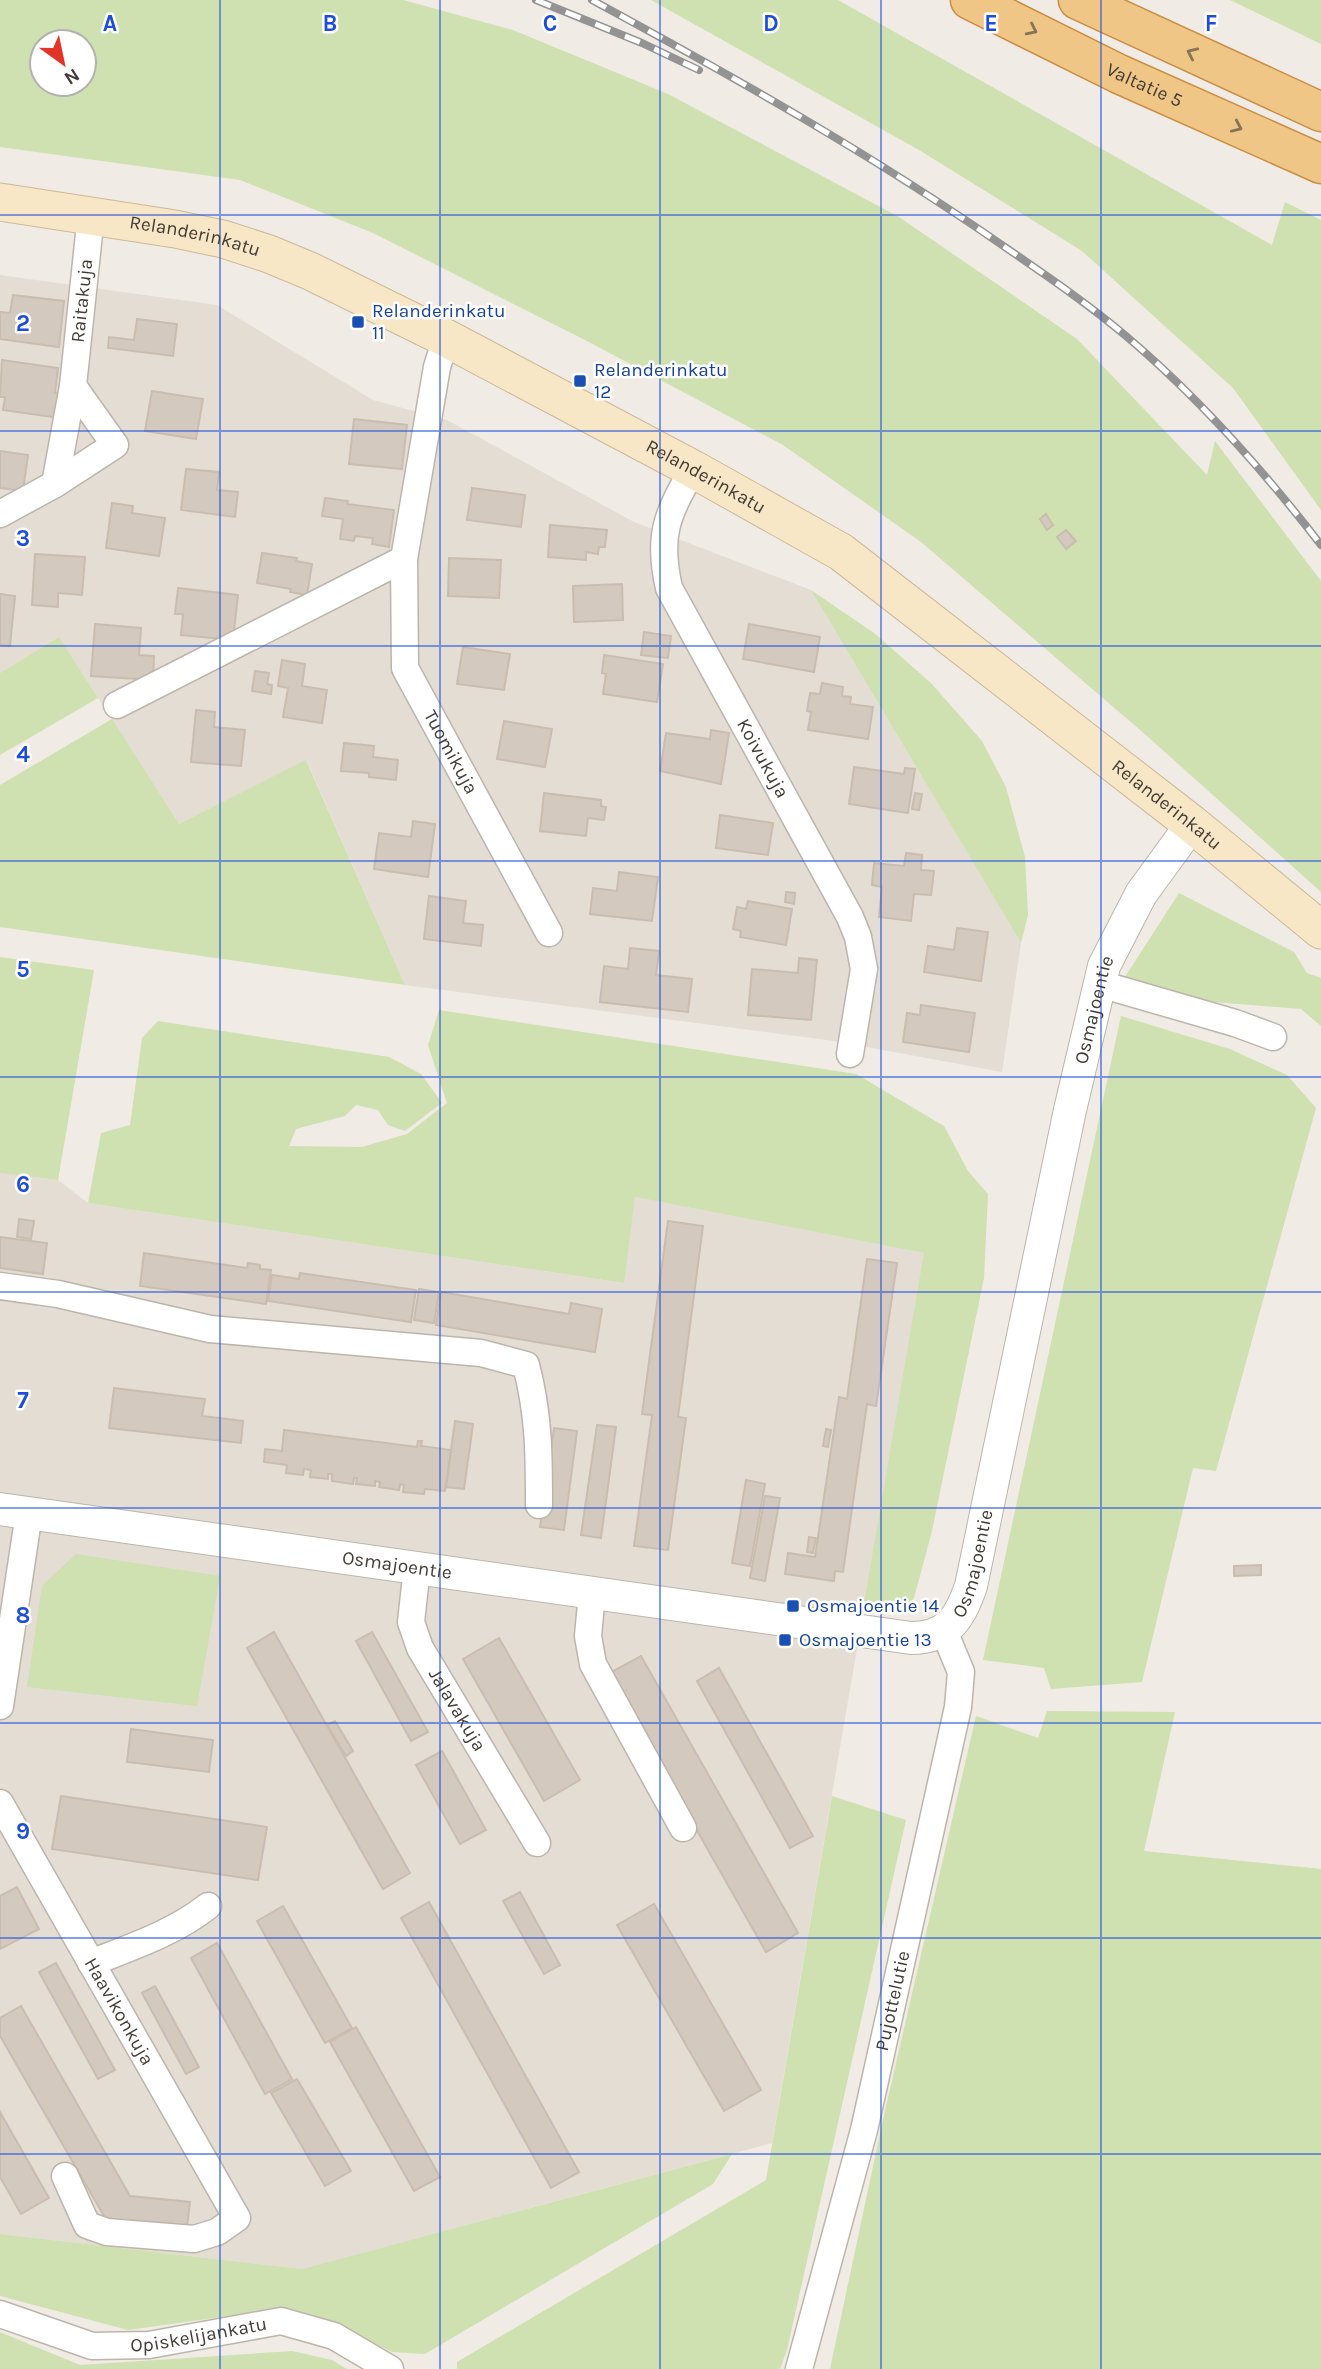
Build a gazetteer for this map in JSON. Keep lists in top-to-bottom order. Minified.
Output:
{"streets":{"highway":["Valtatie 5"],"main road":["Relanderinkatu"],"street":["Raitakuja","Tuomikuja","Koivukuja","Osmajoentie","Jalavakuja","Pujottelutie","Haavikonkuja","Opiskelijankatu"]},"crossings":[["Relanderinkatu","Raitakuja"],["Relanderinkatu","Tuomikuja"],["Relanderinkatu","Koivukuja"],["Relanderinkatu","Osmajoentie"],["Osmajoentie","Jalavakuja"],["Osmajoentie","Pujottelutie"]],"places":{"transit":["Relanderinkatu 11","Relanderinkatu 12","Osmajoentie 14","Osmajoentie 13"]},"north":"bottom right","grid":{"columns":["A","B","C","D","E","F"],"rows":["2","3","4","5","6","7","8","9"]}}
